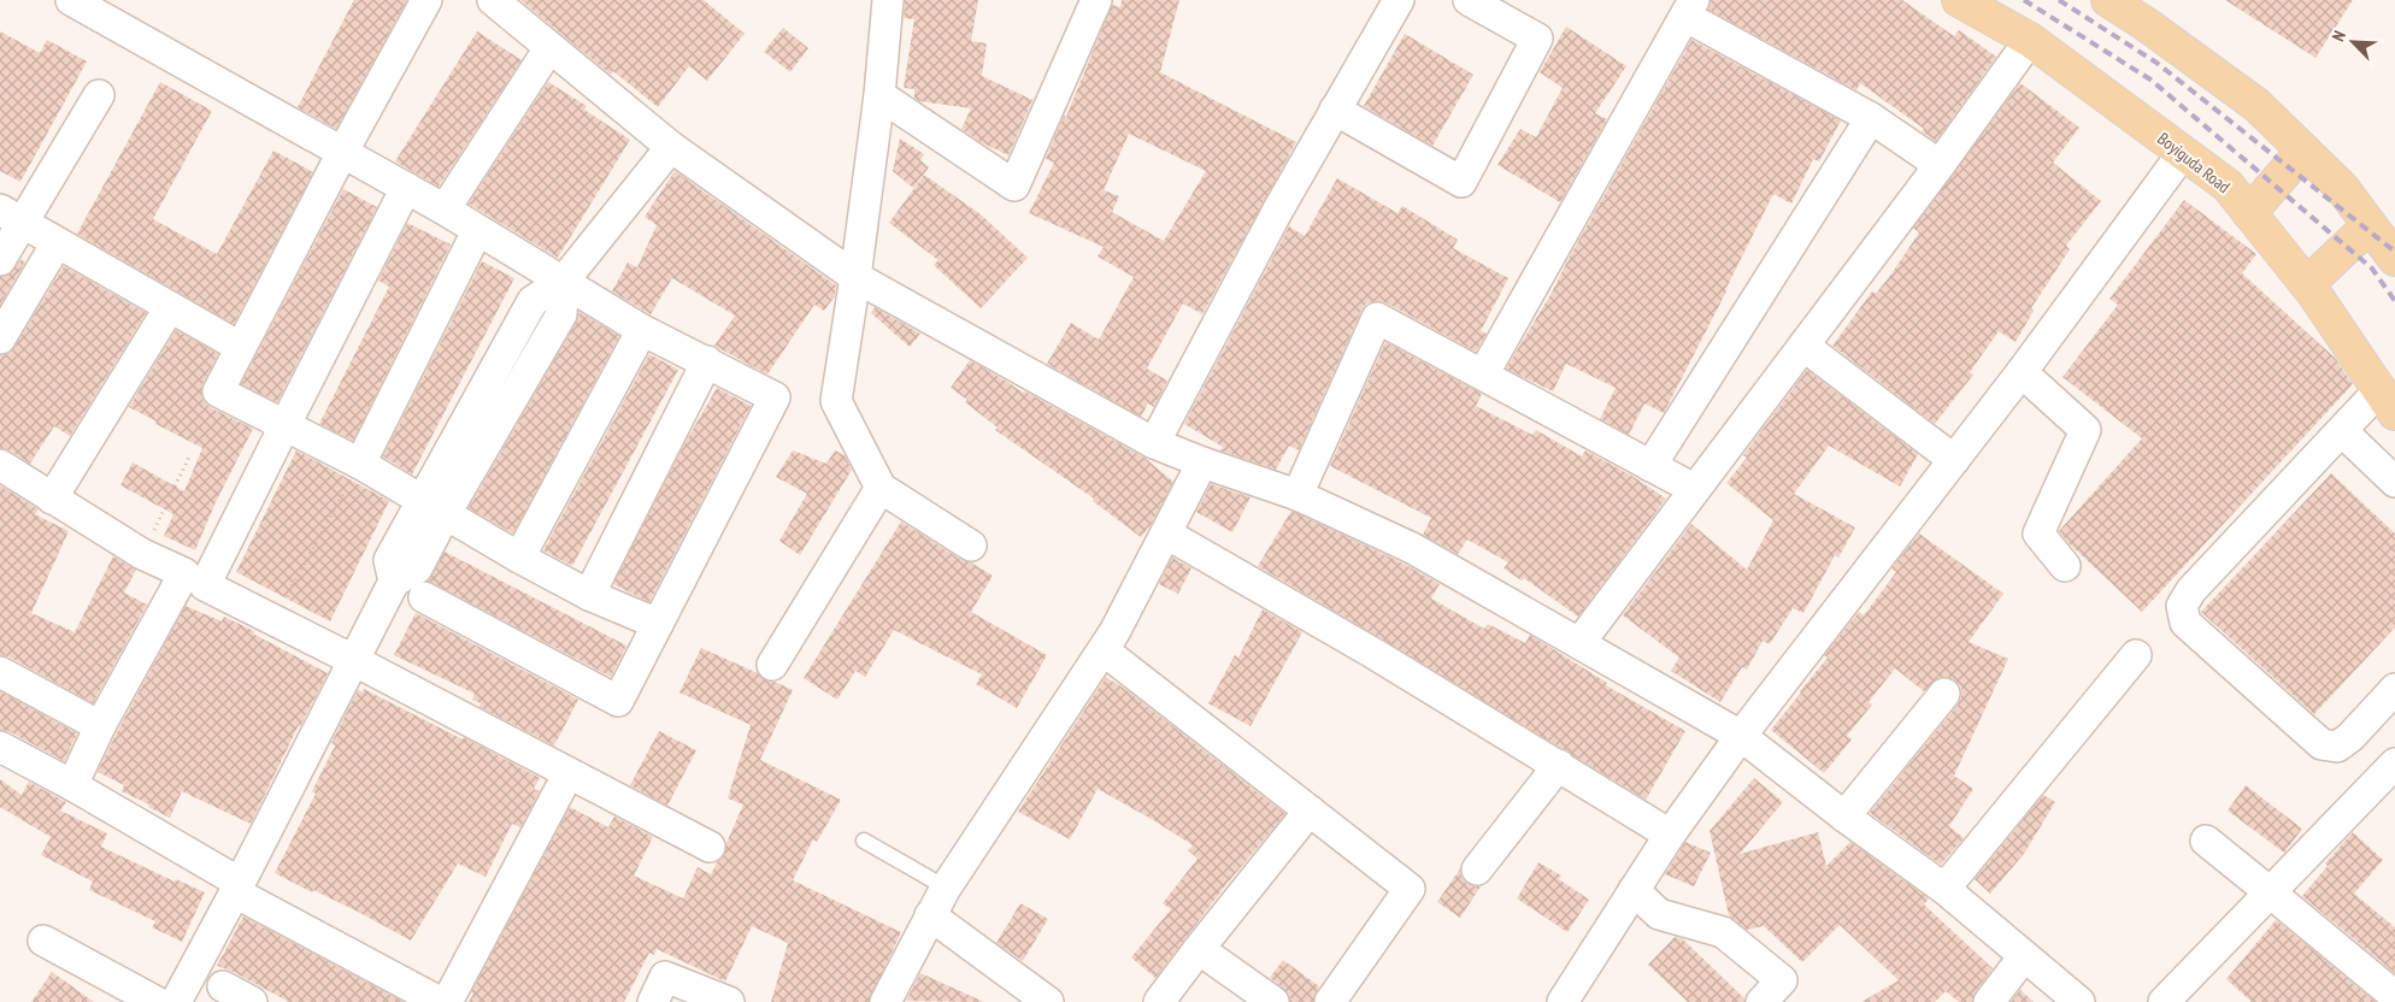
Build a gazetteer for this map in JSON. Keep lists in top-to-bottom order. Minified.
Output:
{"streets":{"main road":["Boyiguda Road"]},"north":"top left"}
